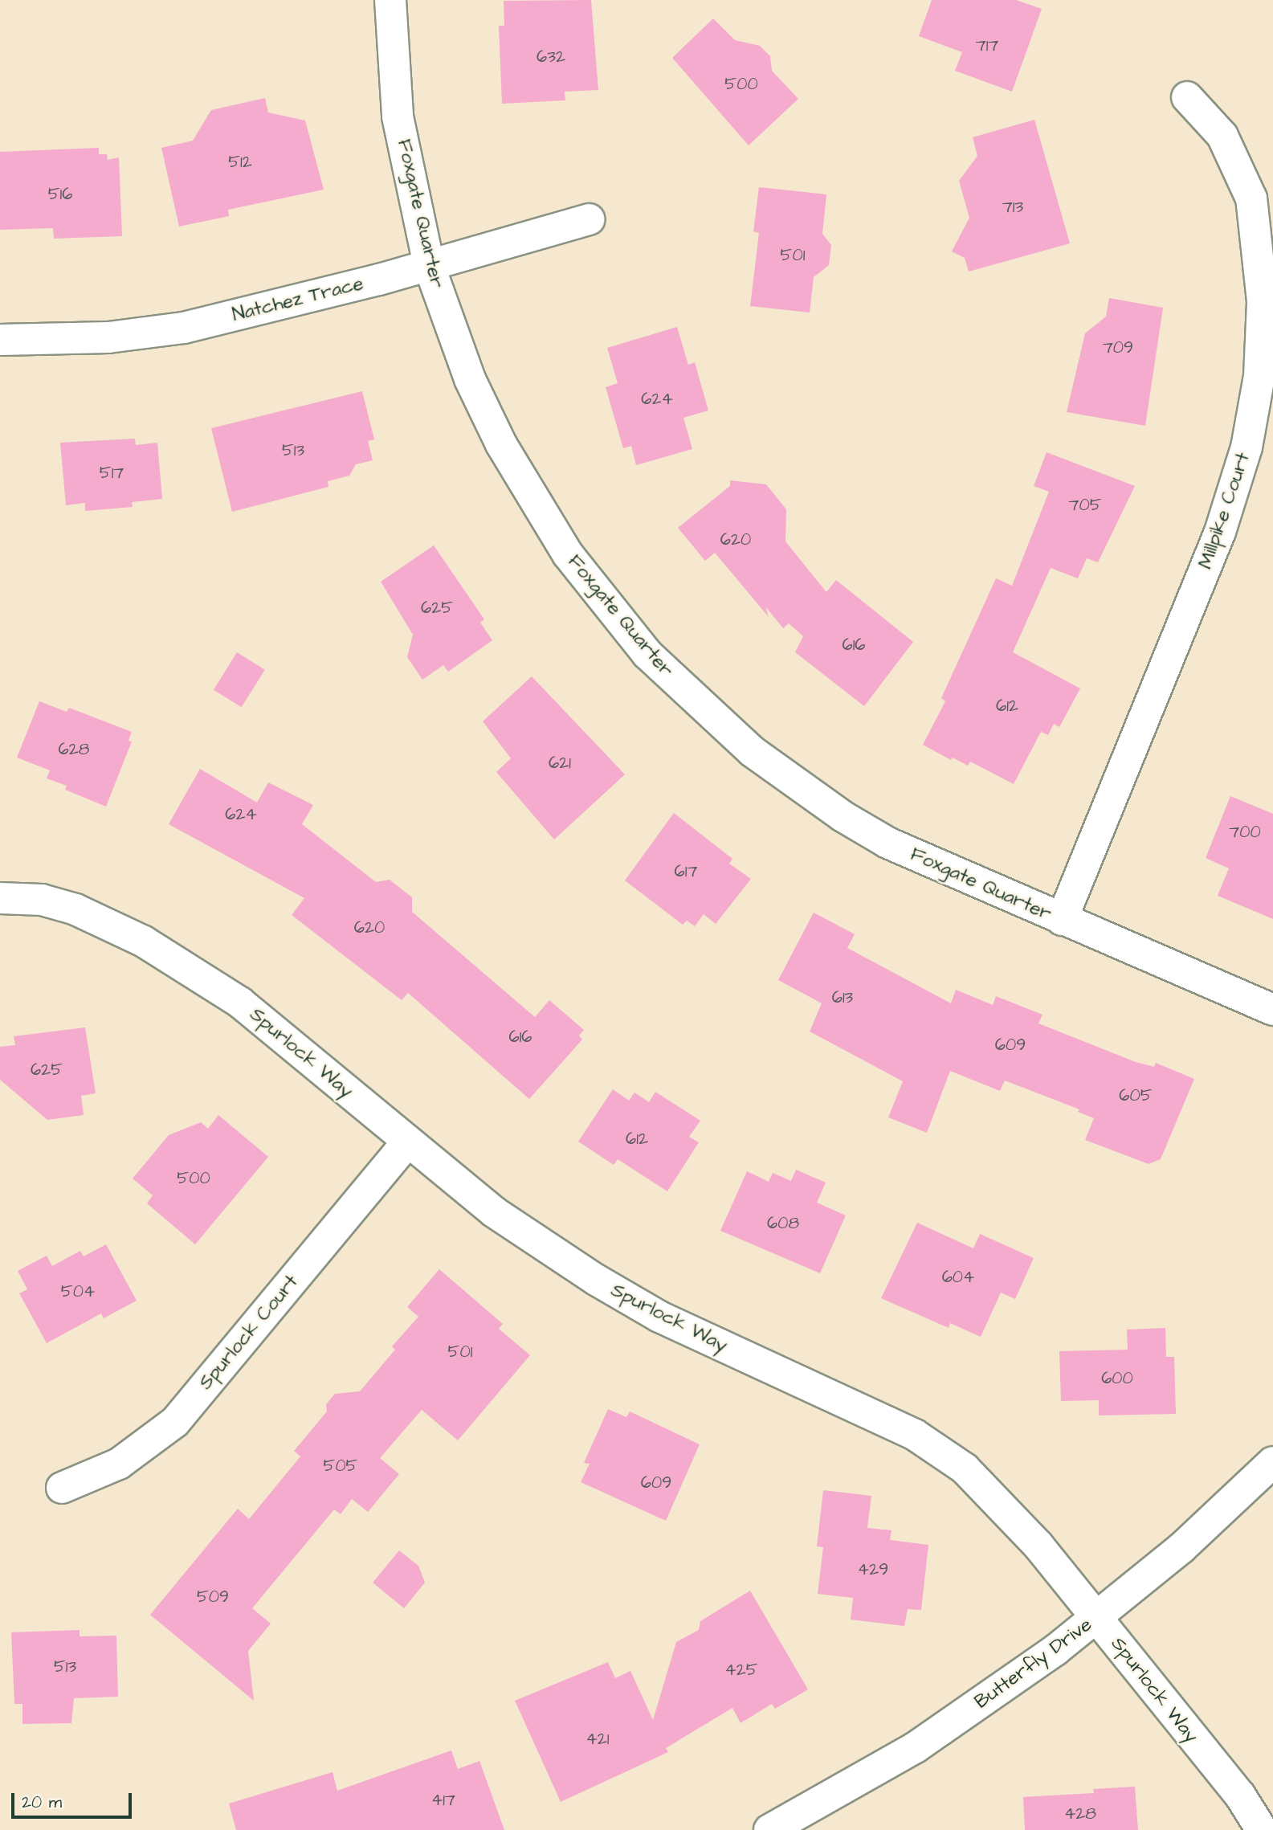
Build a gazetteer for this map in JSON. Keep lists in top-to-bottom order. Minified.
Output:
{"streets":{"street":["Foxgate Quarter","Natchez Trace","Millpike Court","Spurlock Way","Spurlock Court","Butterfly Drive"]},"crossings":[["Foxgate Quarter","Natchez Trace"],["Foxgate Quarter","Millpike Court"],["Spurlock Way","Spurlock Court"],["Spurlock Way","Butterfly Drive"]],"house_numbers":["717","632","500","512","516","713","501","709","624","513","517","705","620","625","616","612","628","621","624","700","617","620","613","616","609","625","605","612","500","608","604","504","501","600","505","609","429","509","513","425","421","417","428"],"scale_bar":"20 m"}
